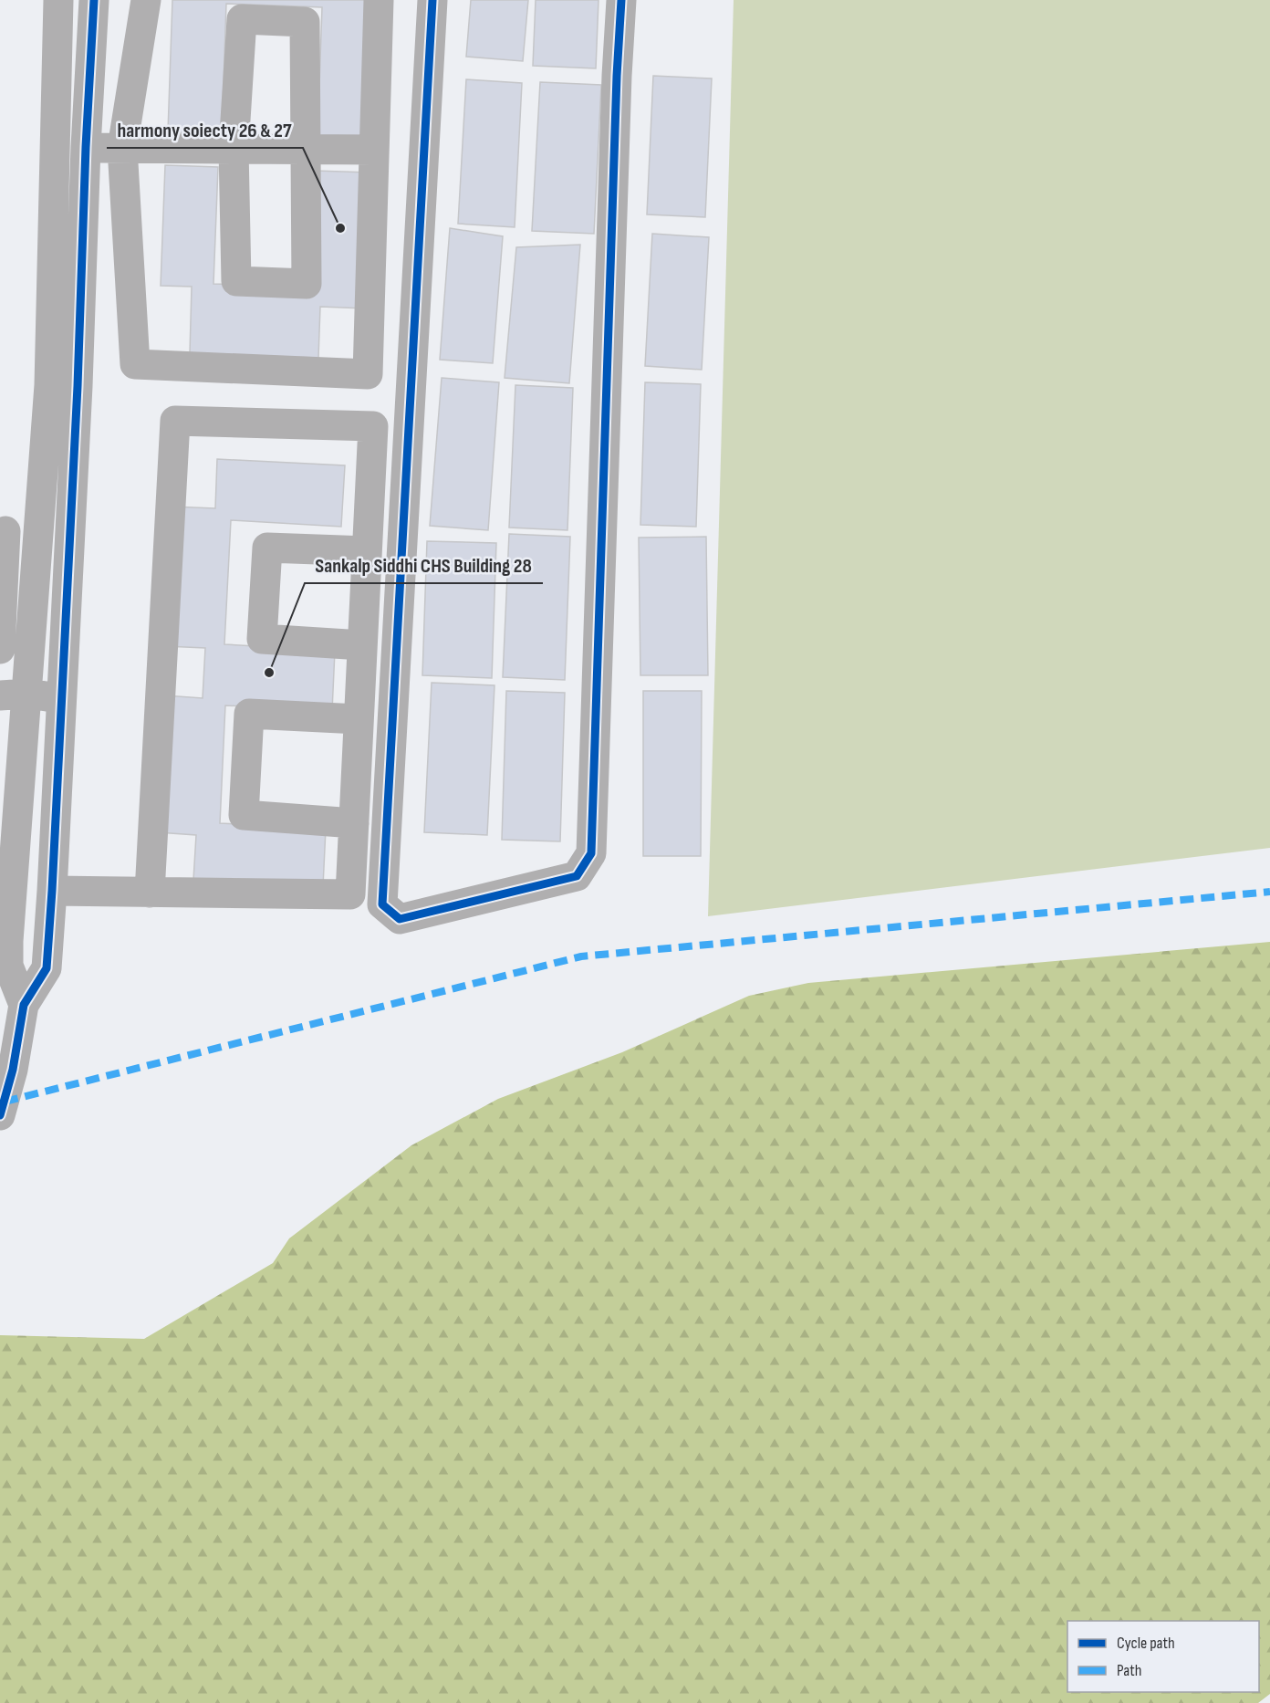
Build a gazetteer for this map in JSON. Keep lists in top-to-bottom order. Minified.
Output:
{"places":["harmony soiecty 26 & 27","Sankalp Siddhi CHS Building 28"],"legend":["Cycle path","Path"]}
